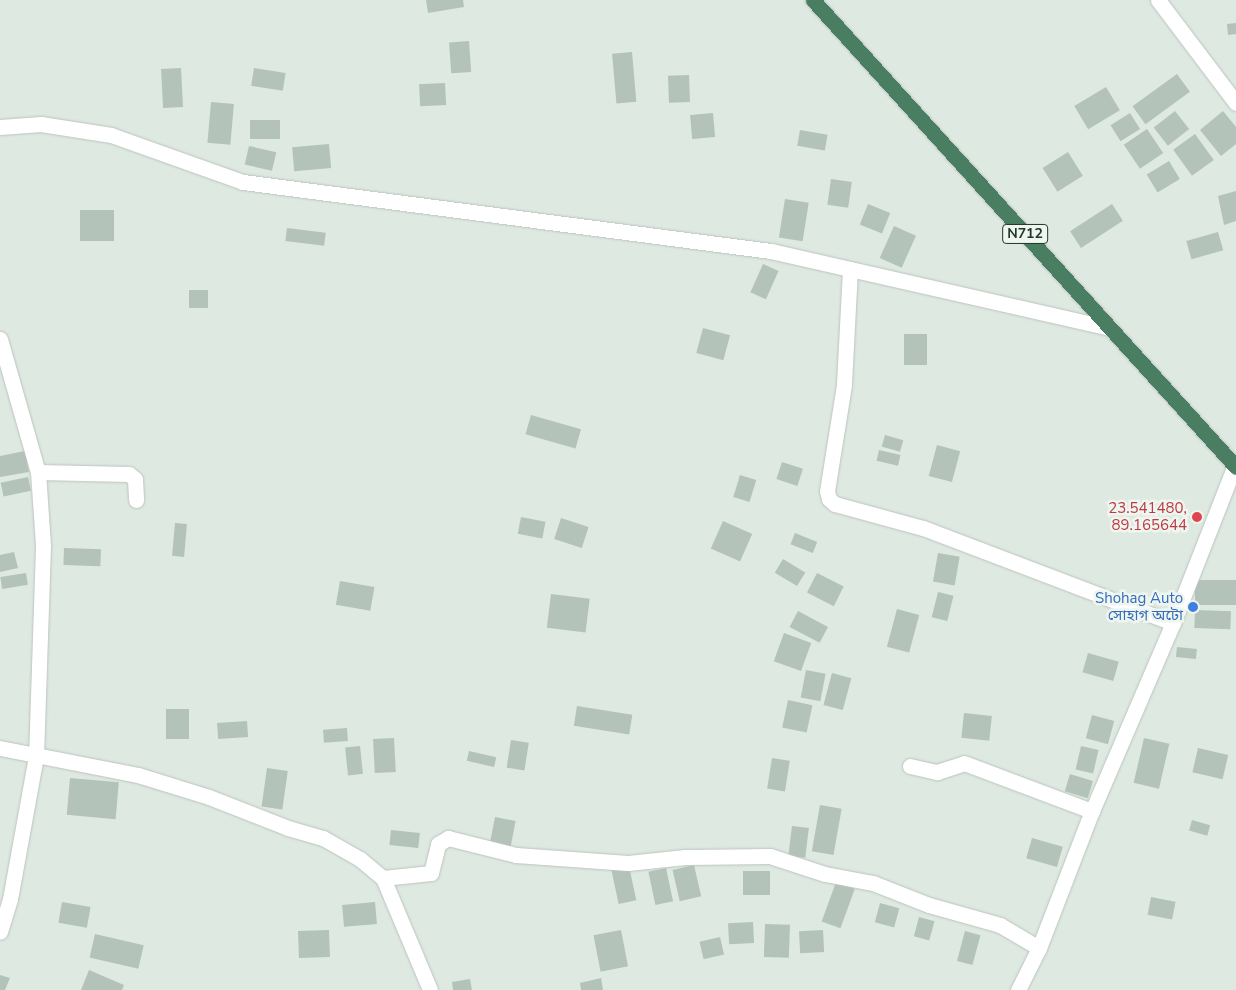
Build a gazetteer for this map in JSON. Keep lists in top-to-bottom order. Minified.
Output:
{"streets":{"highway":["N712"]},"places":["23.541480, 89.165644","Shohag Auto সোহাগ অটো"]}
